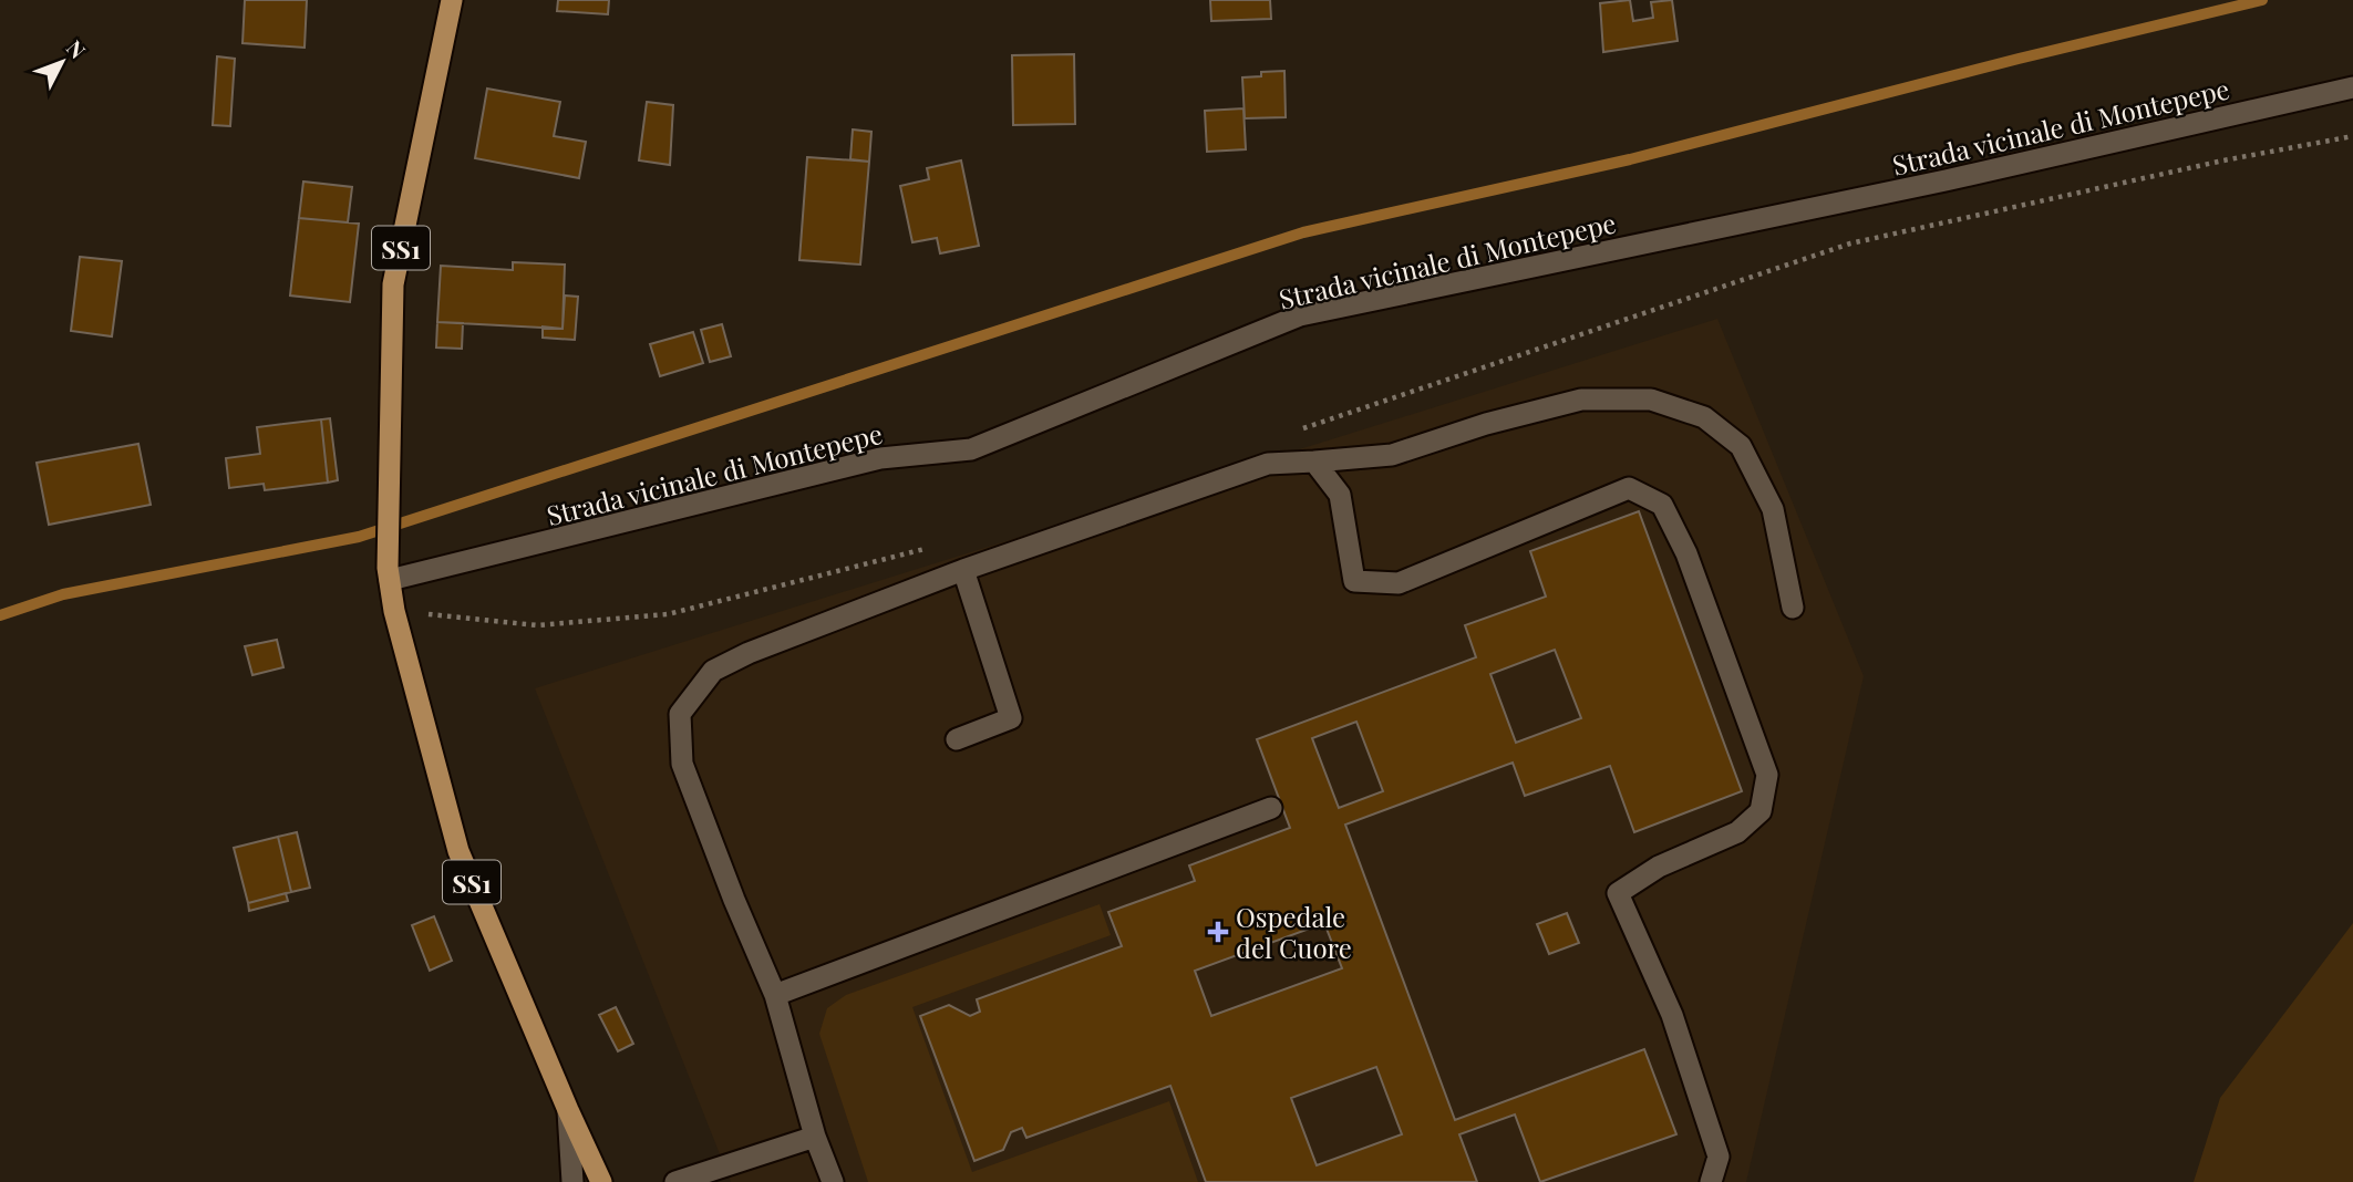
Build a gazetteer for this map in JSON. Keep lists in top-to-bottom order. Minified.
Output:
{"streets":{"main road":["SS1"],"street":["Strada vicinale di Montepepe"]},"crossings":[["Strada vicinale di Montepepe","SS1"]],"places":{"health":["Ospedale del Cuore"]},"north":"top right"}
